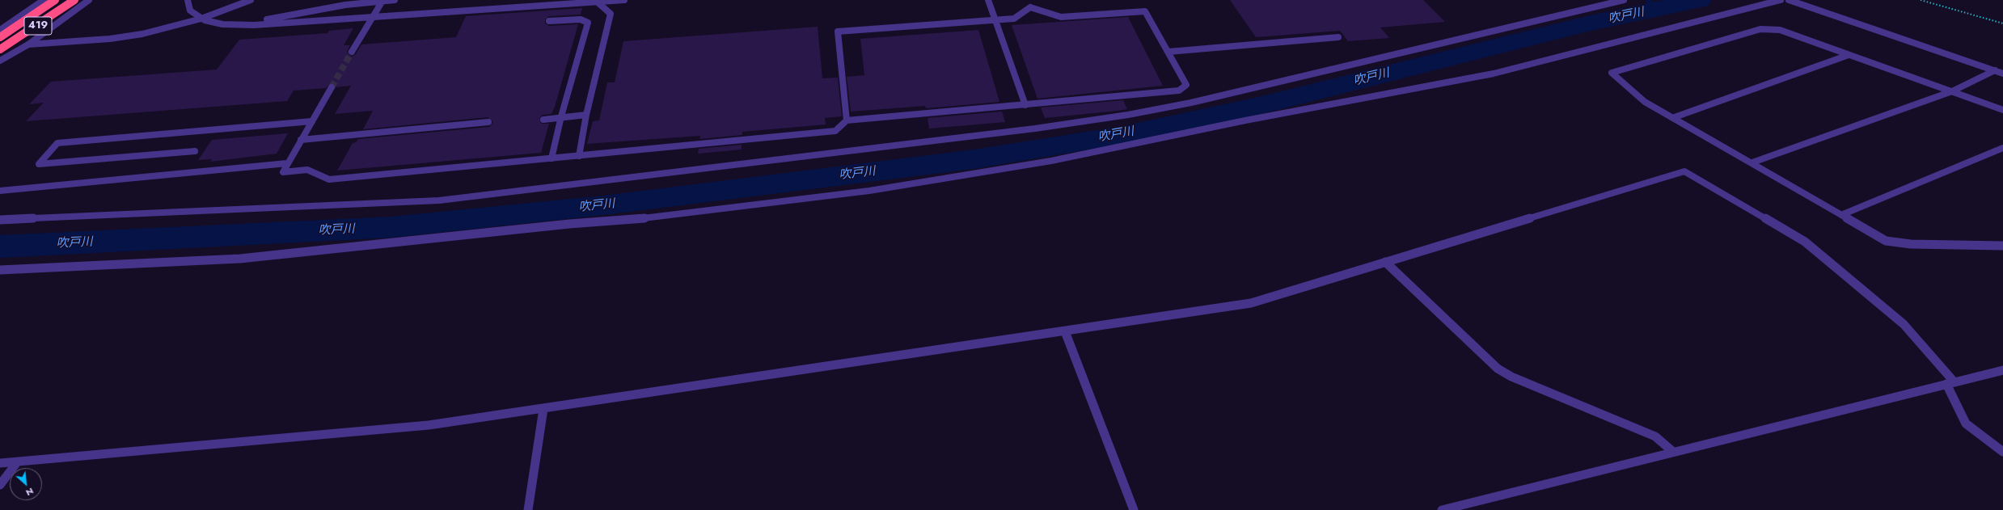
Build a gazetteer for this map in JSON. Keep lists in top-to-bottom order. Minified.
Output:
{"streets":{"highway":["419"]},"water":["吹戸川"],"north":"bottom right"}
